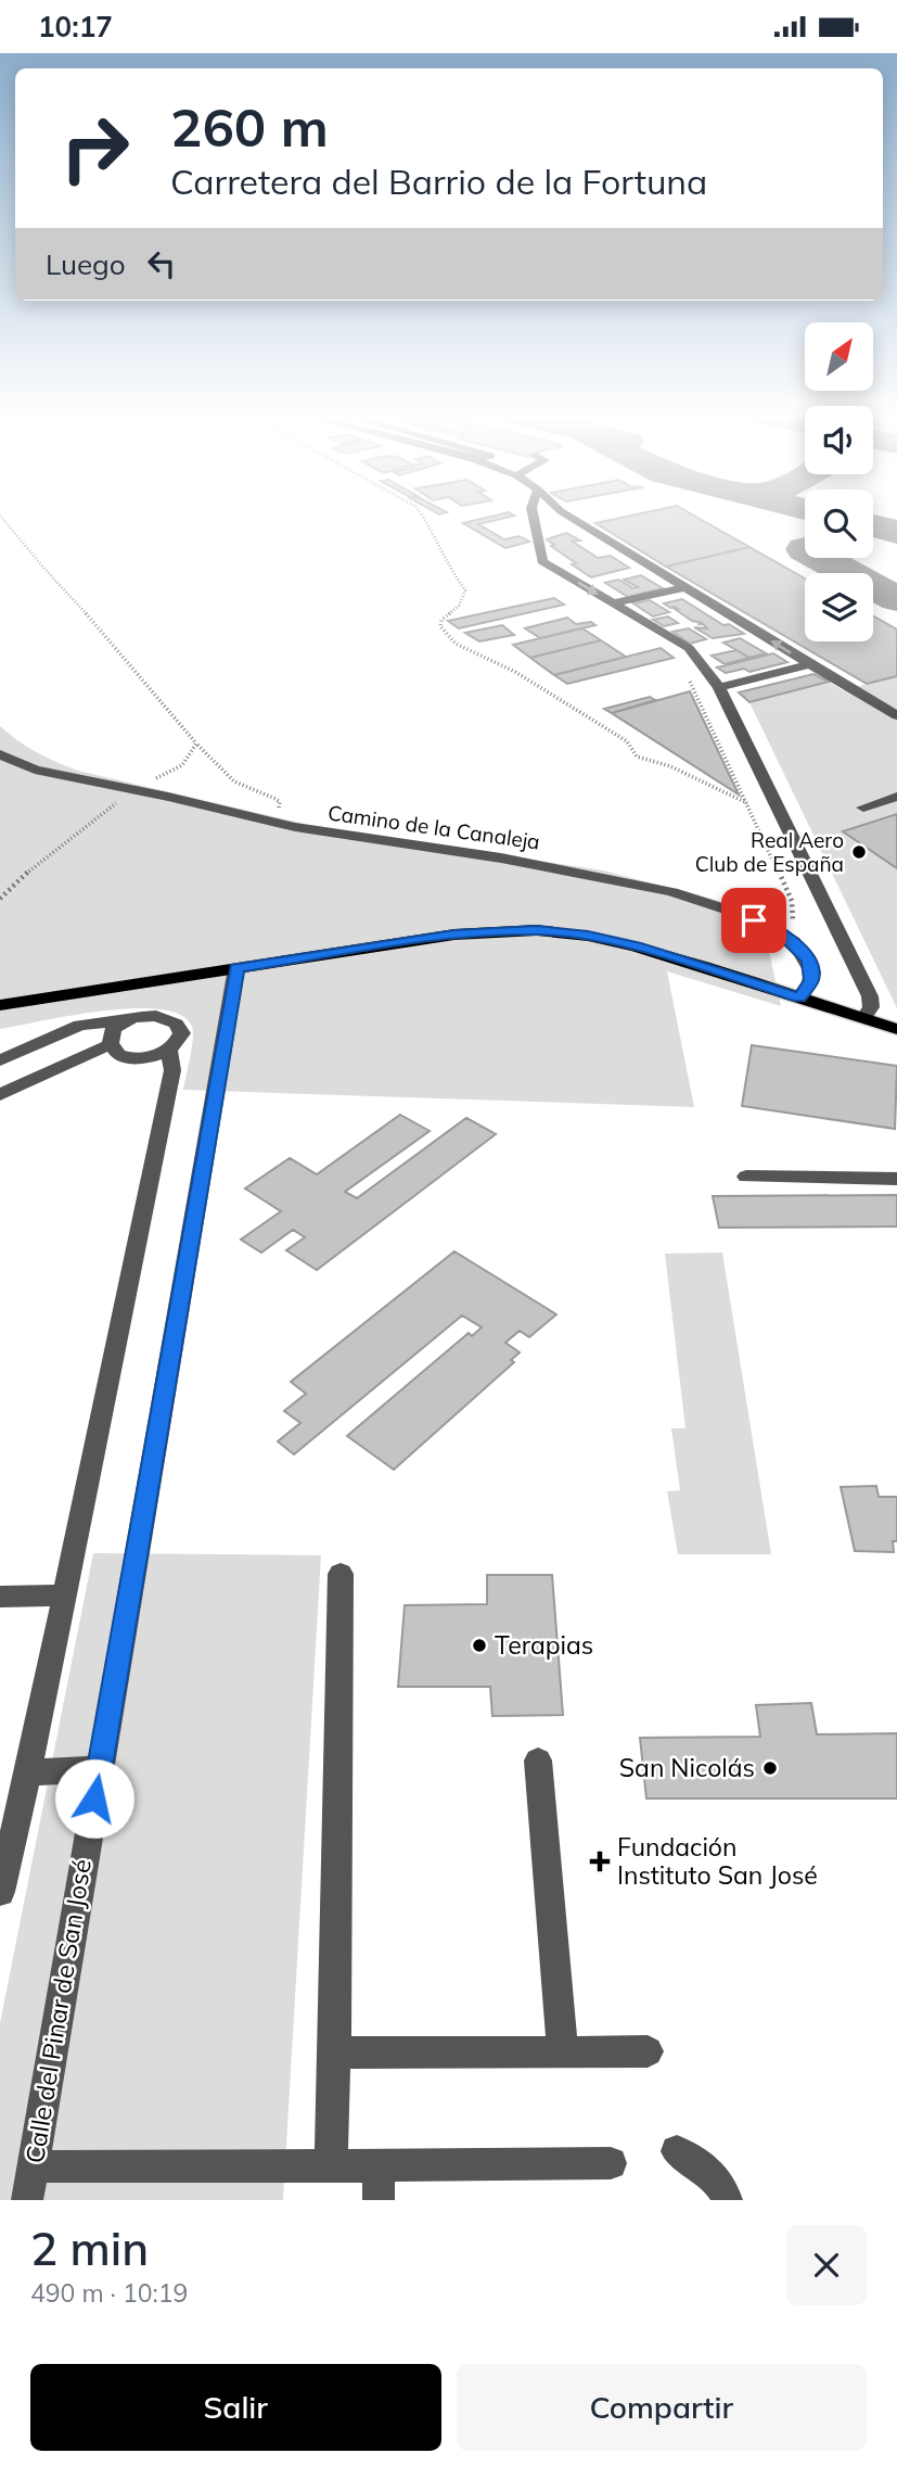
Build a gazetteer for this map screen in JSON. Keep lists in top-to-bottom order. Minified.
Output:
{"streets":{"street":["Camino de la Canaleja","Calle del Pinar de San José"]},"places":{"other":["Real Aero Club de España","Terapias","San Nicolás"],"health":["Fundación Instituto San José"]},"north":"top right","page":{"status":"10:17","turn":["260 m","Carretera del Barrio de la Fortuna"],"then":"Luego","heading":["2 min","490 m · 10:19"],"buttons":["Salir","Compartir"]}}
